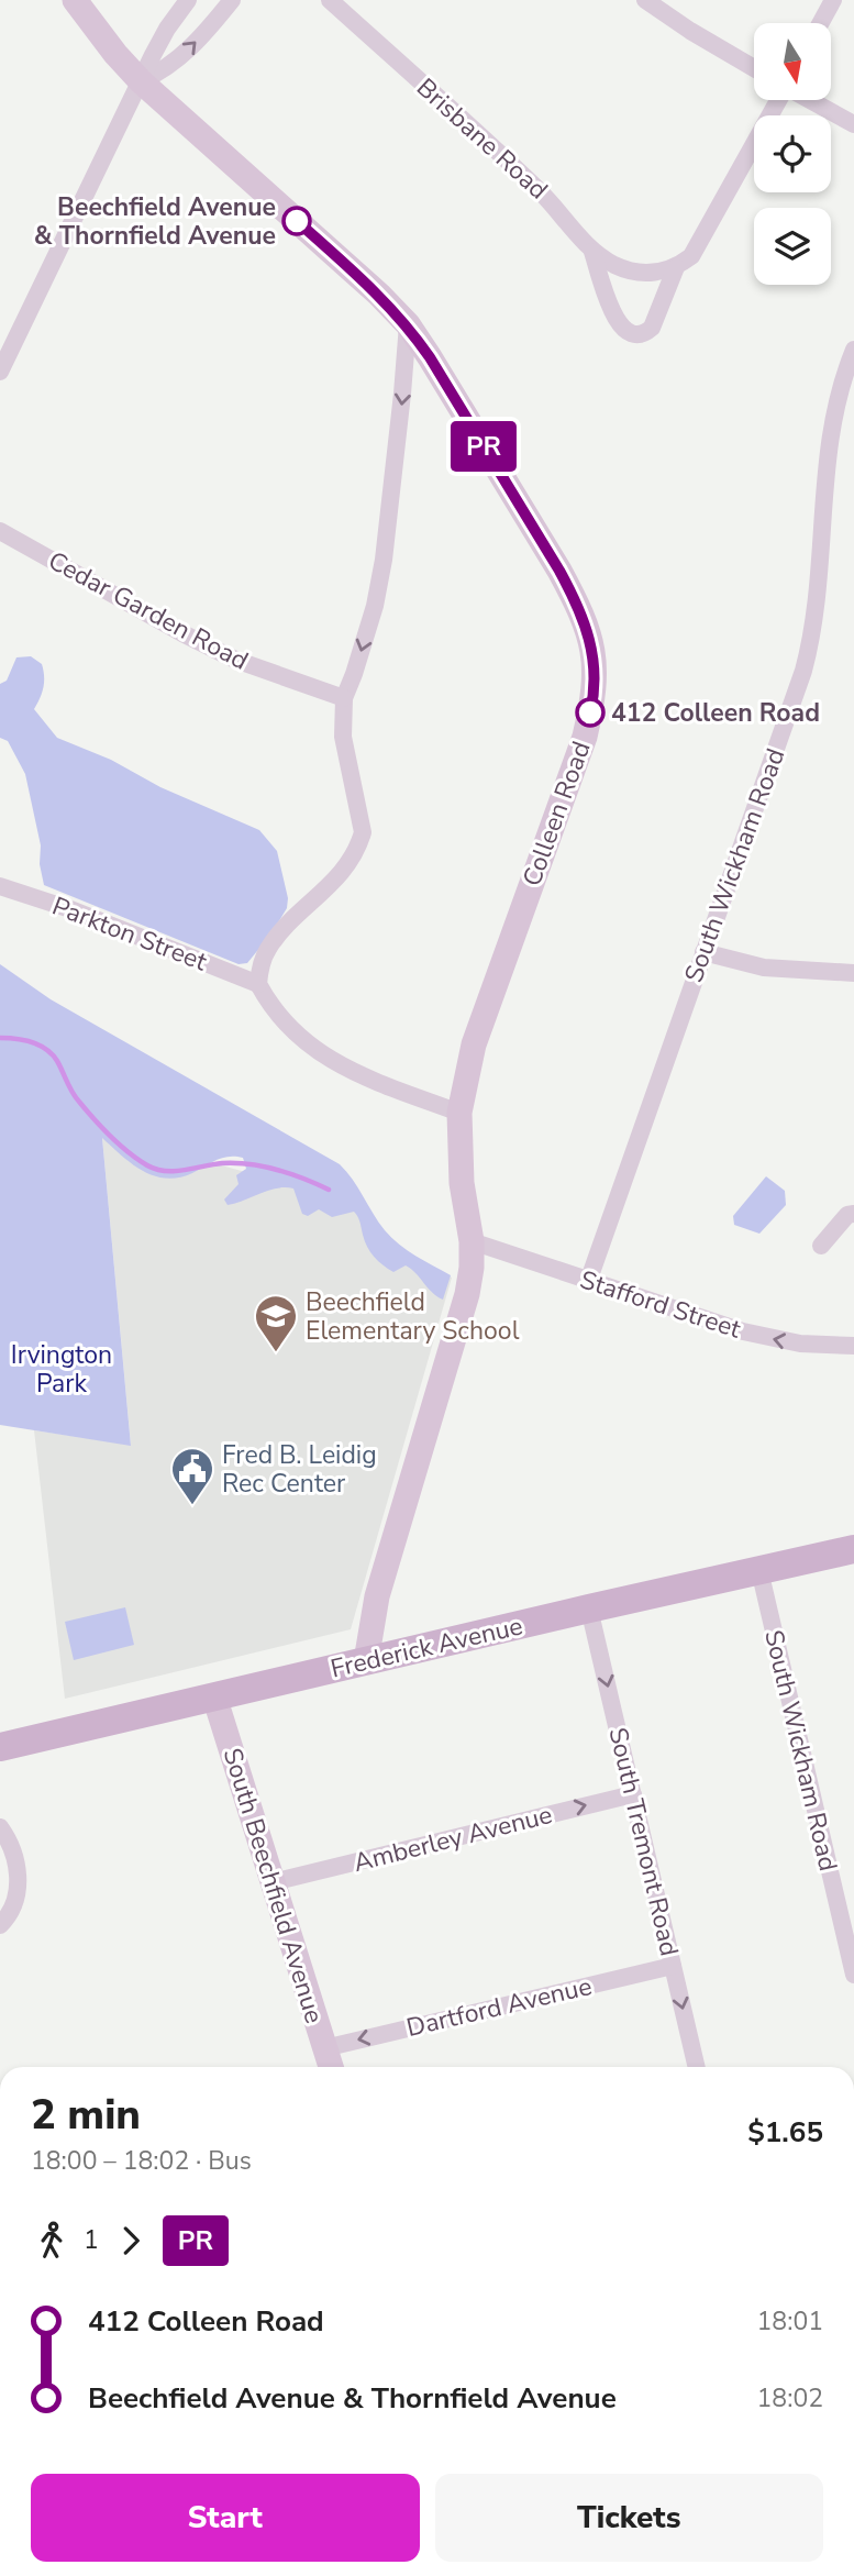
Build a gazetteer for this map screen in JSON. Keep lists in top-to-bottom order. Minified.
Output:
{"streets":{"main road":["Frederick Avenue"],"street":["Brisbane Road","Cedar Garden Road","Colleen Road","South Wickham Road","Parkton Street","Stafford Street","Amberley Avenue","South Tremont Road","South Beechfield Avenue","Dartford Avenue"]},"crossings":[["South Wickham Road","Stafford Street"],["South Wickham Road","Frederick Avenue"],["Frederick Avenue","South Tremont Road"],["Frederick Avenue","South Beechfield Avenue"],["Amberley Avenue","South Tremont Road"],["Amberley Avenue","South Beechfield Avenue"],["South Tremont Road","Dartford Avenue"],["South Beechfield Avenue","Dartford Avenue"]],"one_way":["Stafford Street","Amberley Avenue","South Tremont Road","Dartford Avenue"],"parks":["Irvington Park"],"places":{"other":["Beechfield Avenue & Thornfield Avenue","412 Colleen Road"],"school or university":["Beechfield Elementary School"],"public building":["Fred B. Leidig Rec Center"]},"lines":["bus line PR"],"north":"bottom","page":{"on_map":"PR","heading":["2 min","18:00 – 18:02 · Bus","$1.65"],"legs":["1","PR"],"list":[{"name":"412 Colleen Road","value":"18:01"},{"name":"Beechfield Avenue & Thornfield Avenue","value":"18:02"}],"buttons":["Start","Tickets"]}}
